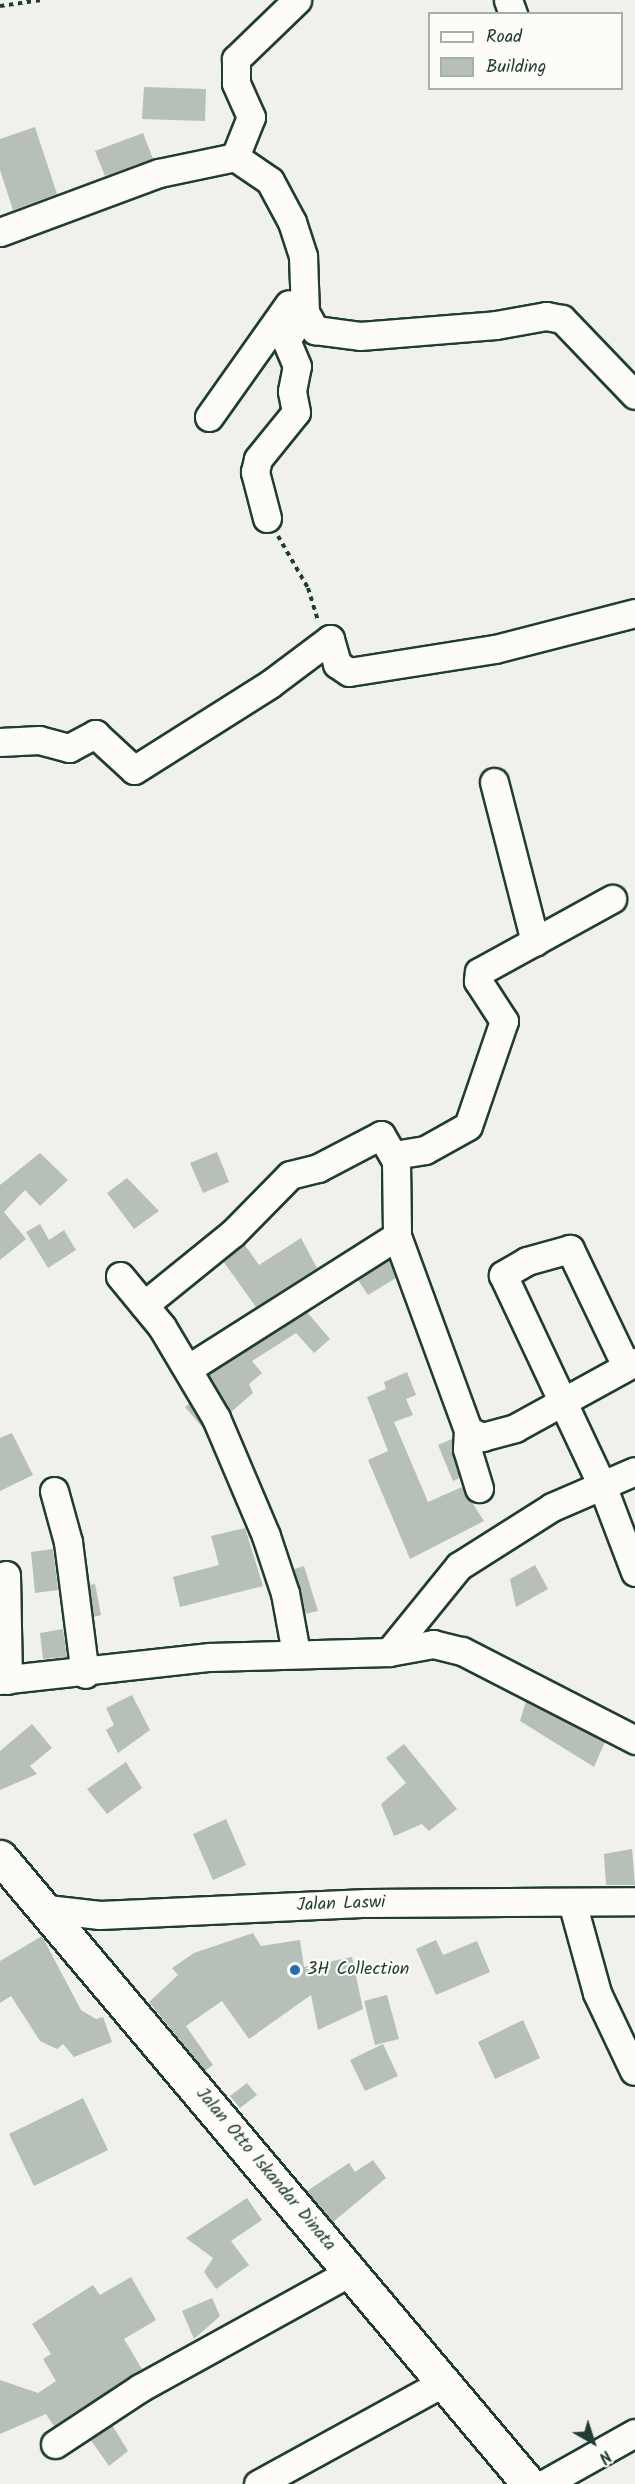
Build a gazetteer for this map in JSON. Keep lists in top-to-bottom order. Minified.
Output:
{"streets":{"main road":["Jalan Otto Iskandar Dinata"],"street":["Jalan Laswi"]},"crossings":[["Jalan Laswi","Jalan Otto Iskandar Dinata"]],"places":["3H Collection"],"legend":["Road","Building"],"north":"bottom right"}
